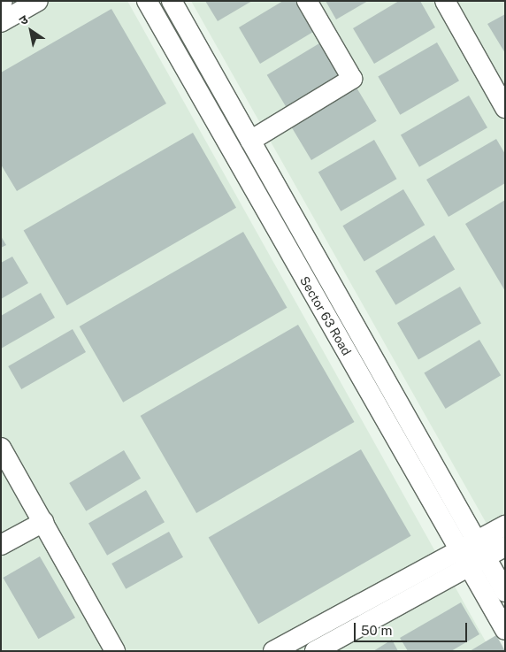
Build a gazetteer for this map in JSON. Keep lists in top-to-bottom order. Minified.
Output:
{"streets":{"street":["Sector 63 Road"]},"scale_bar":"50 m","north":"top left"}
